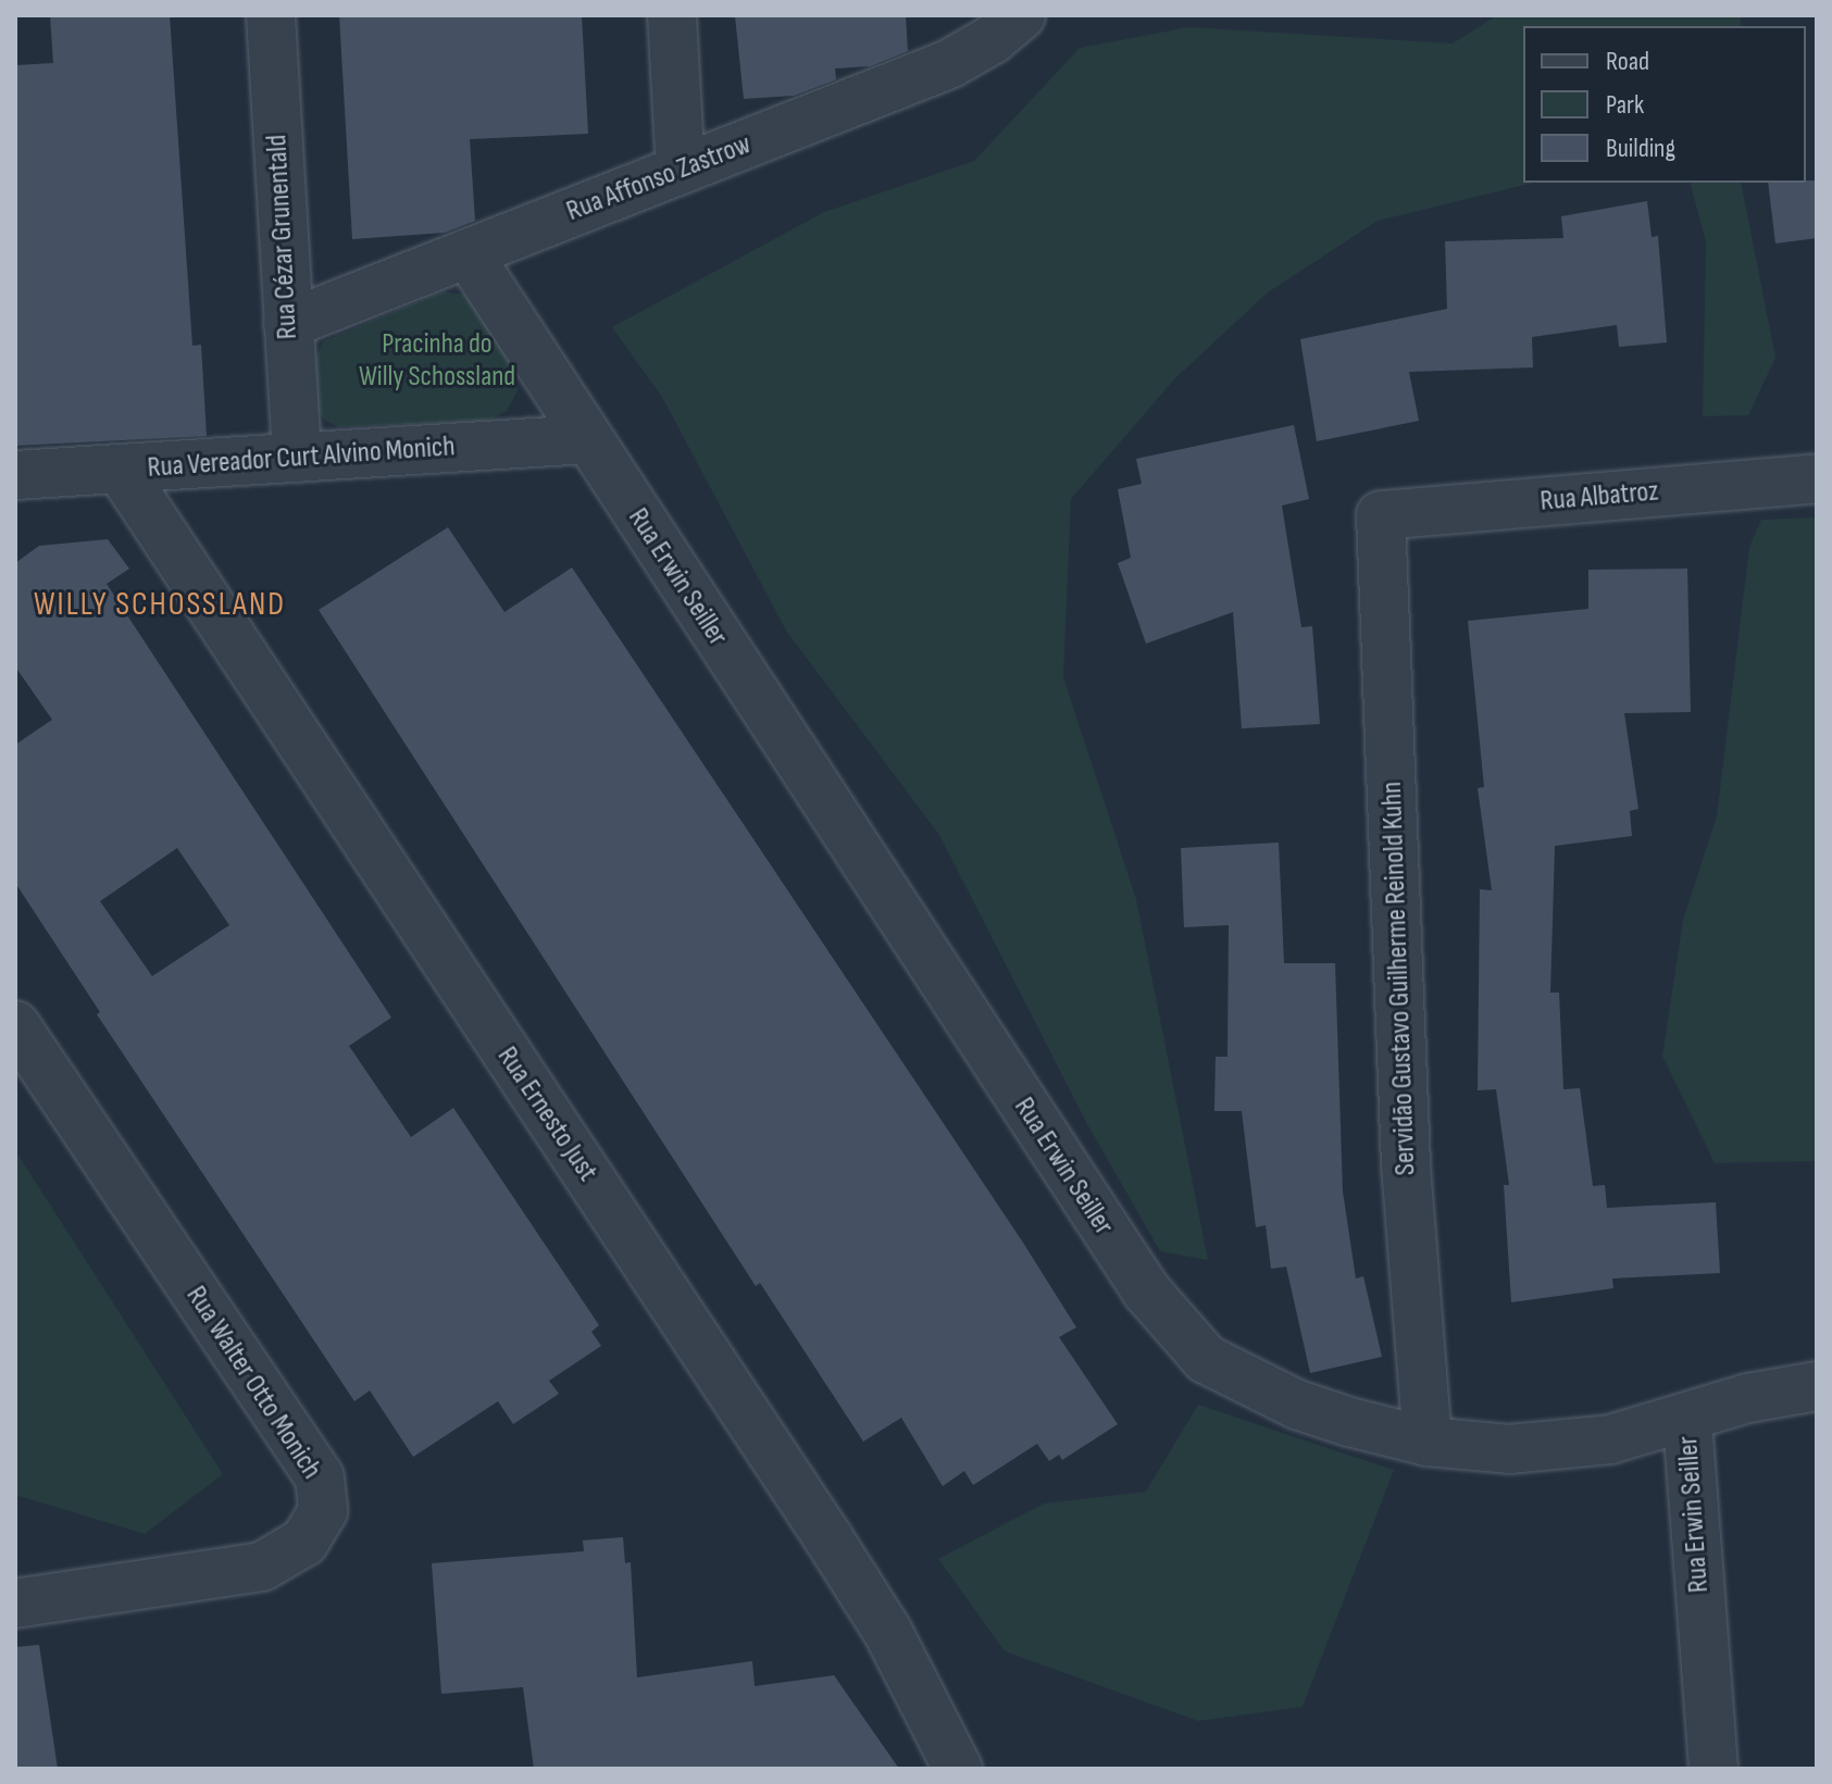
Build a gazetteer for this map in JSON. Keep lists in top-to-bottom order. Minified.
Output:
{"streets":{"street":["Rua Affonso Zastrow","Rua Cézar Grunentald","Rua Vereador Curt Alvino Monich","Rua Albatroz","Rua Erwin Seiller","Servidão Gustavo Guilherme Reinold Kuhn","Rua Ernesto Just","Rua Walter Otto Monich"]},"crossings":[["Rua Affonso Zastrow","Rua Cézar Grunentald"],["Rua Affonso Zastrow","Rua Erwin Seiller"],["Rua Cézar Grunentald","Rua Vereador Curt Alvino Monich"],["Rua Vereador Curt Alvino Monich","Rua Erwin Seiller"],["Rua Vereador Curt Alvino Monich","Rua Ernesto Just"],["Rua Albatroz","Servidão Gustavo Guilherme Reinold Kuhn"],["Rua Erwin Seiller","Servidão Gustavo Guilherme Reinold Kuhn"]],"districts":["WILLY SCHOSSLAND"],"parks":["Pracinha do Willy Schossland"],"legend":["Road","Park","Building"]}
